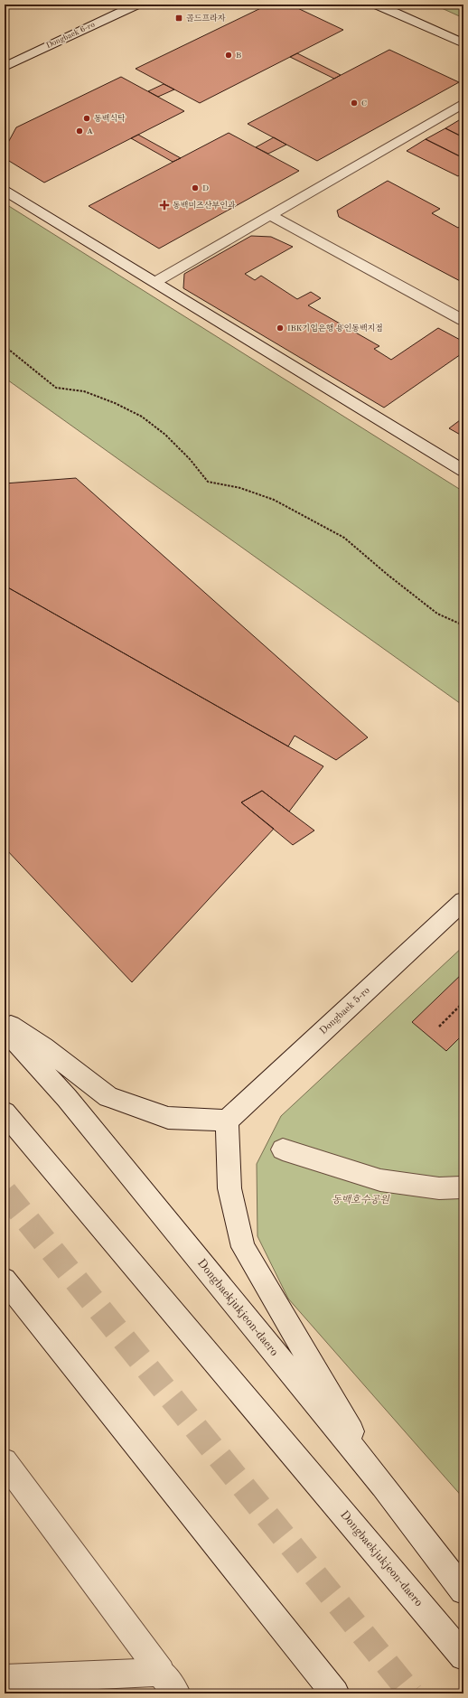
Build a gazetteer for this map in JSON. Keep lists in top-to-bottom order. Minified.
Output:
{"streets":{"street":["Dongbaek 6-ro","Dongbaek 5-ro","Dongbaekjukjeon-daero"]},"parks":["동백호수공원"],"places":{"transit":["골드프라자"],"other":["B","C","동백식탁","A","D","IBK기업은행 용인동백지점"],"health":["동백미즈산부인과"]}}
